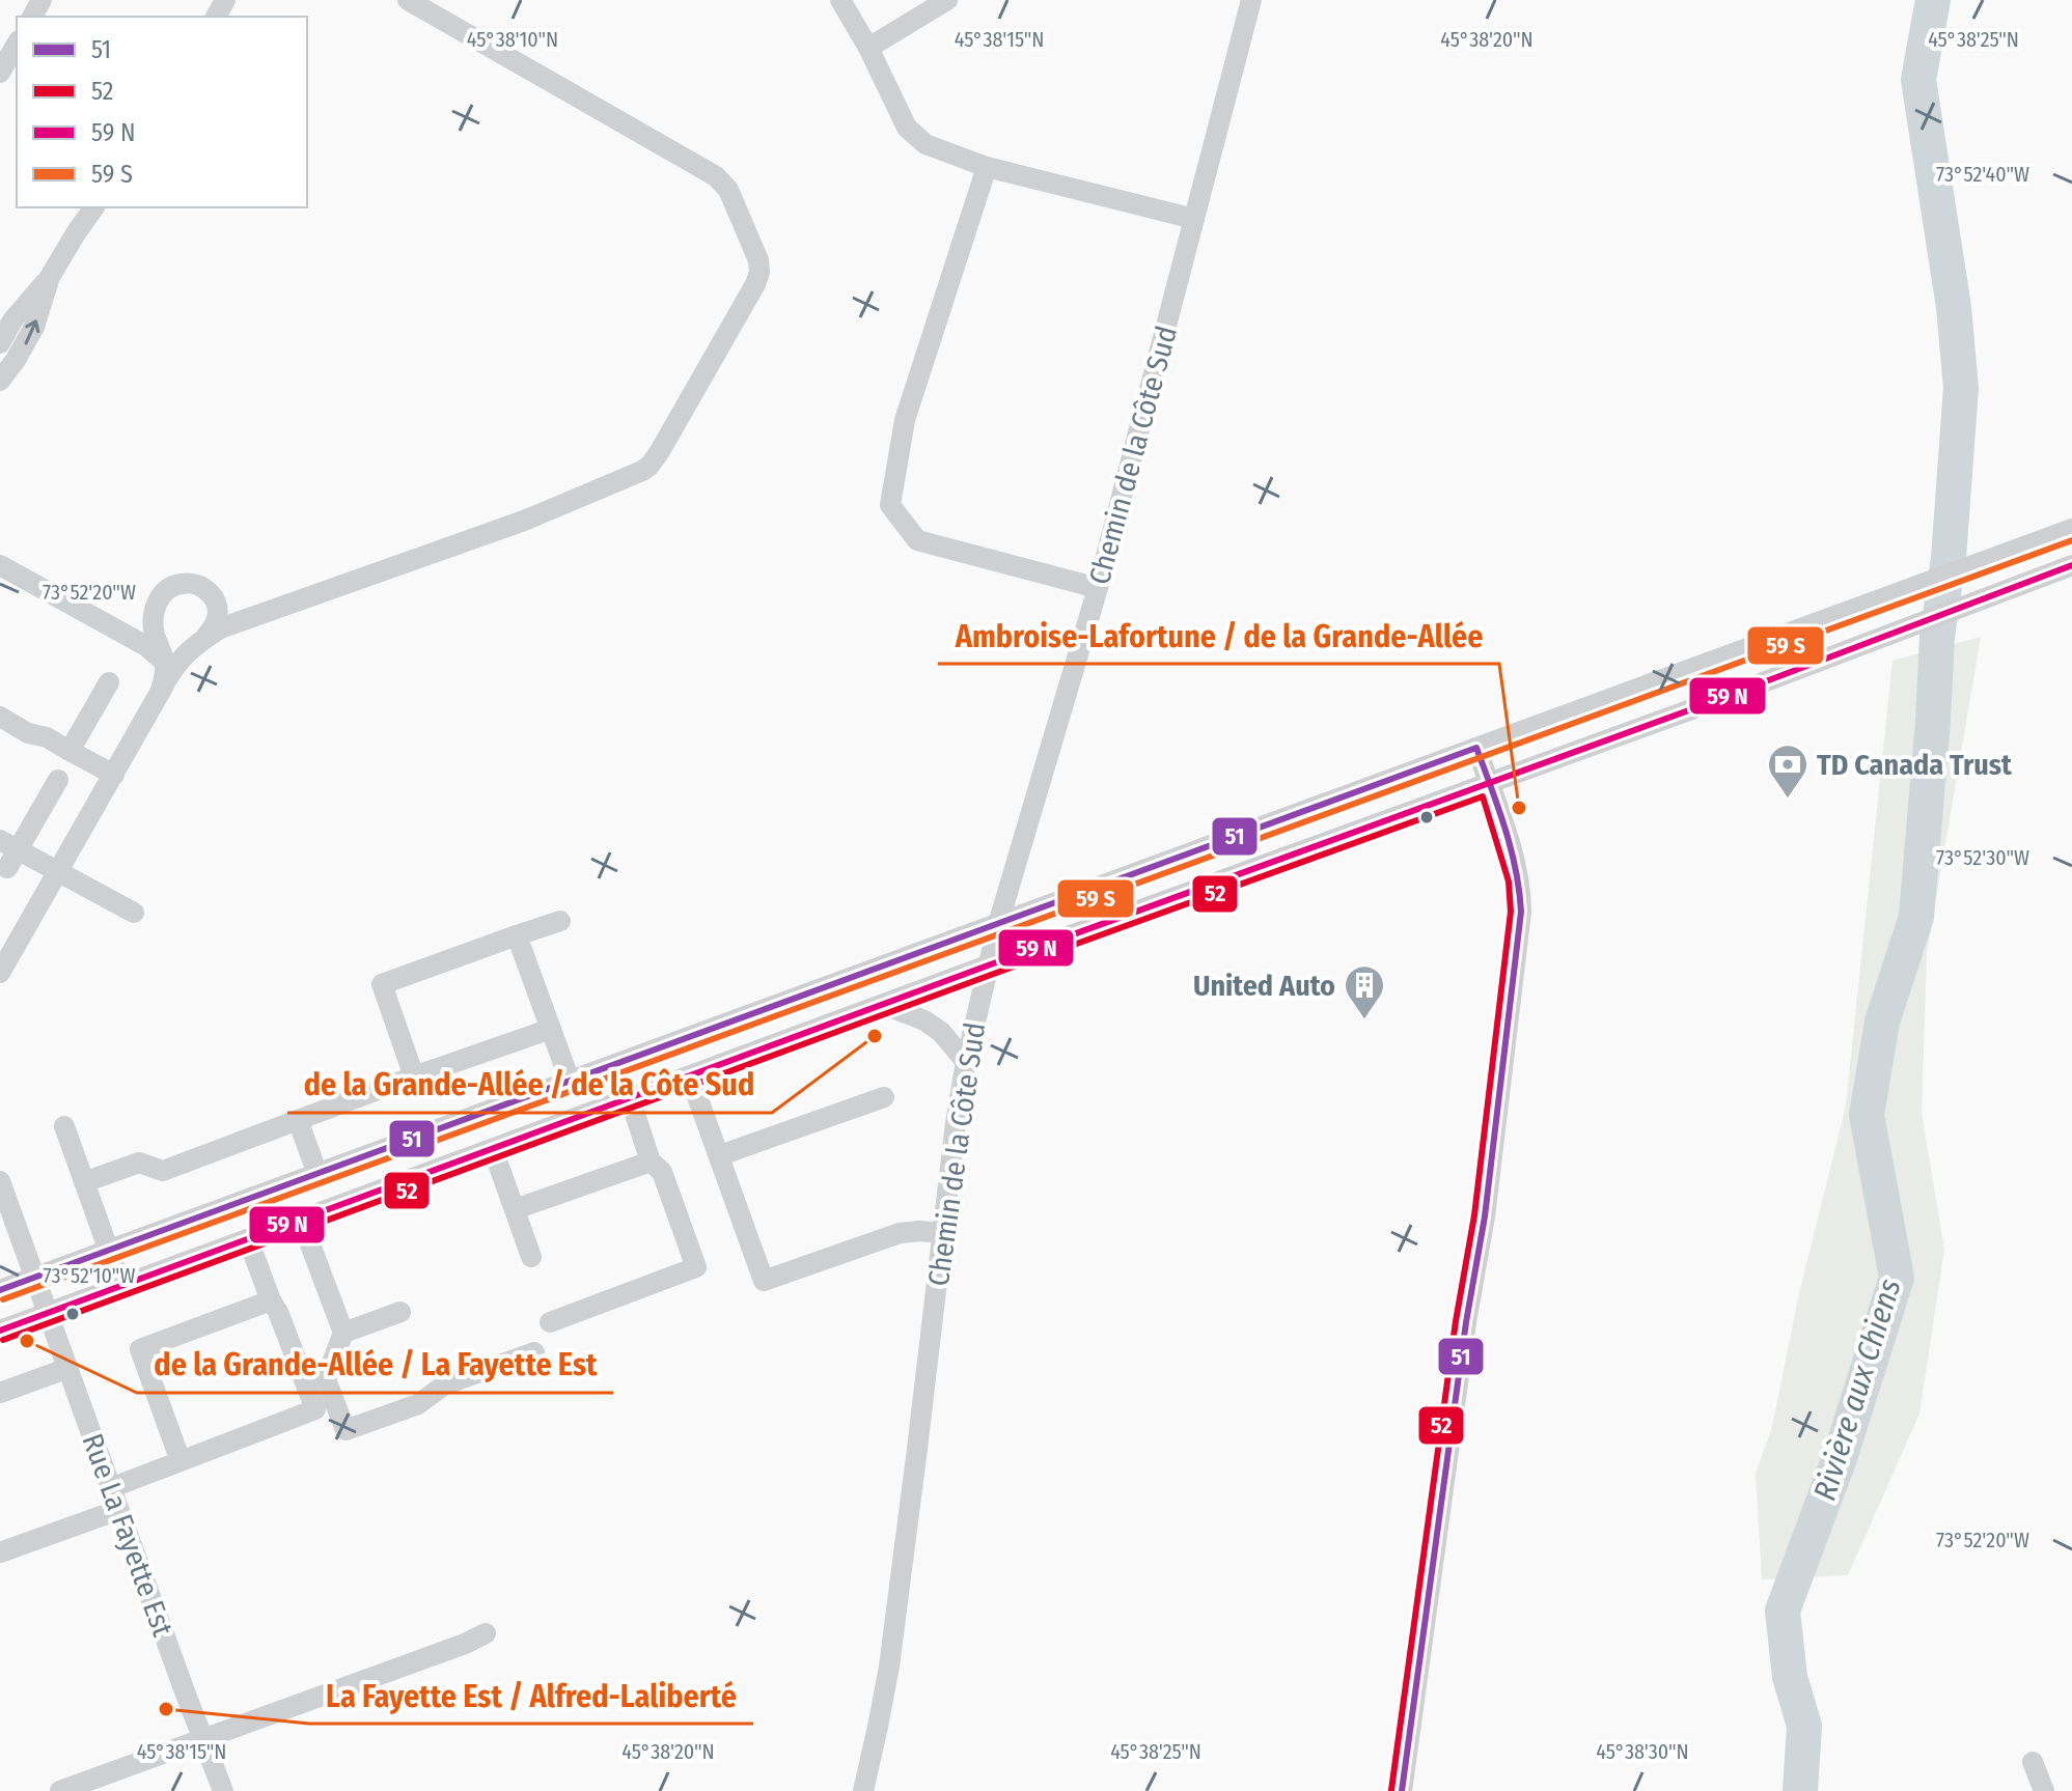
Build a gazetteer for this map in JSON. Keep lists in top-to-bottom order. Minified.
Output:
{"streets":{"street":["Chemin de la Côte Sud","Rue La Fayette Est"]},"water":["Rivière aux Chiens"],"places":{"bank":["TD Canada Trust"],"other":["Ambroise-Lafortune / de la Grande-Allée","de la Grande-Allée / de la Côte Sud","de la Grande-Allée / La Fayette Est","La Fayette Est / Alfred-Laliberté"],"building":["United Auto"]},"lines":["transit line 51","transit line 52"],"legend":["51","52","59 N","59 S"],"coordinates":["45°38'10\"N","45°38'15\"N","45°38'20\"N","45°38'25\"N","73°52'40\"W","73°52'20\"W","73°52'30\"W","73°52'10\"W","45°38'30\"N"]}
